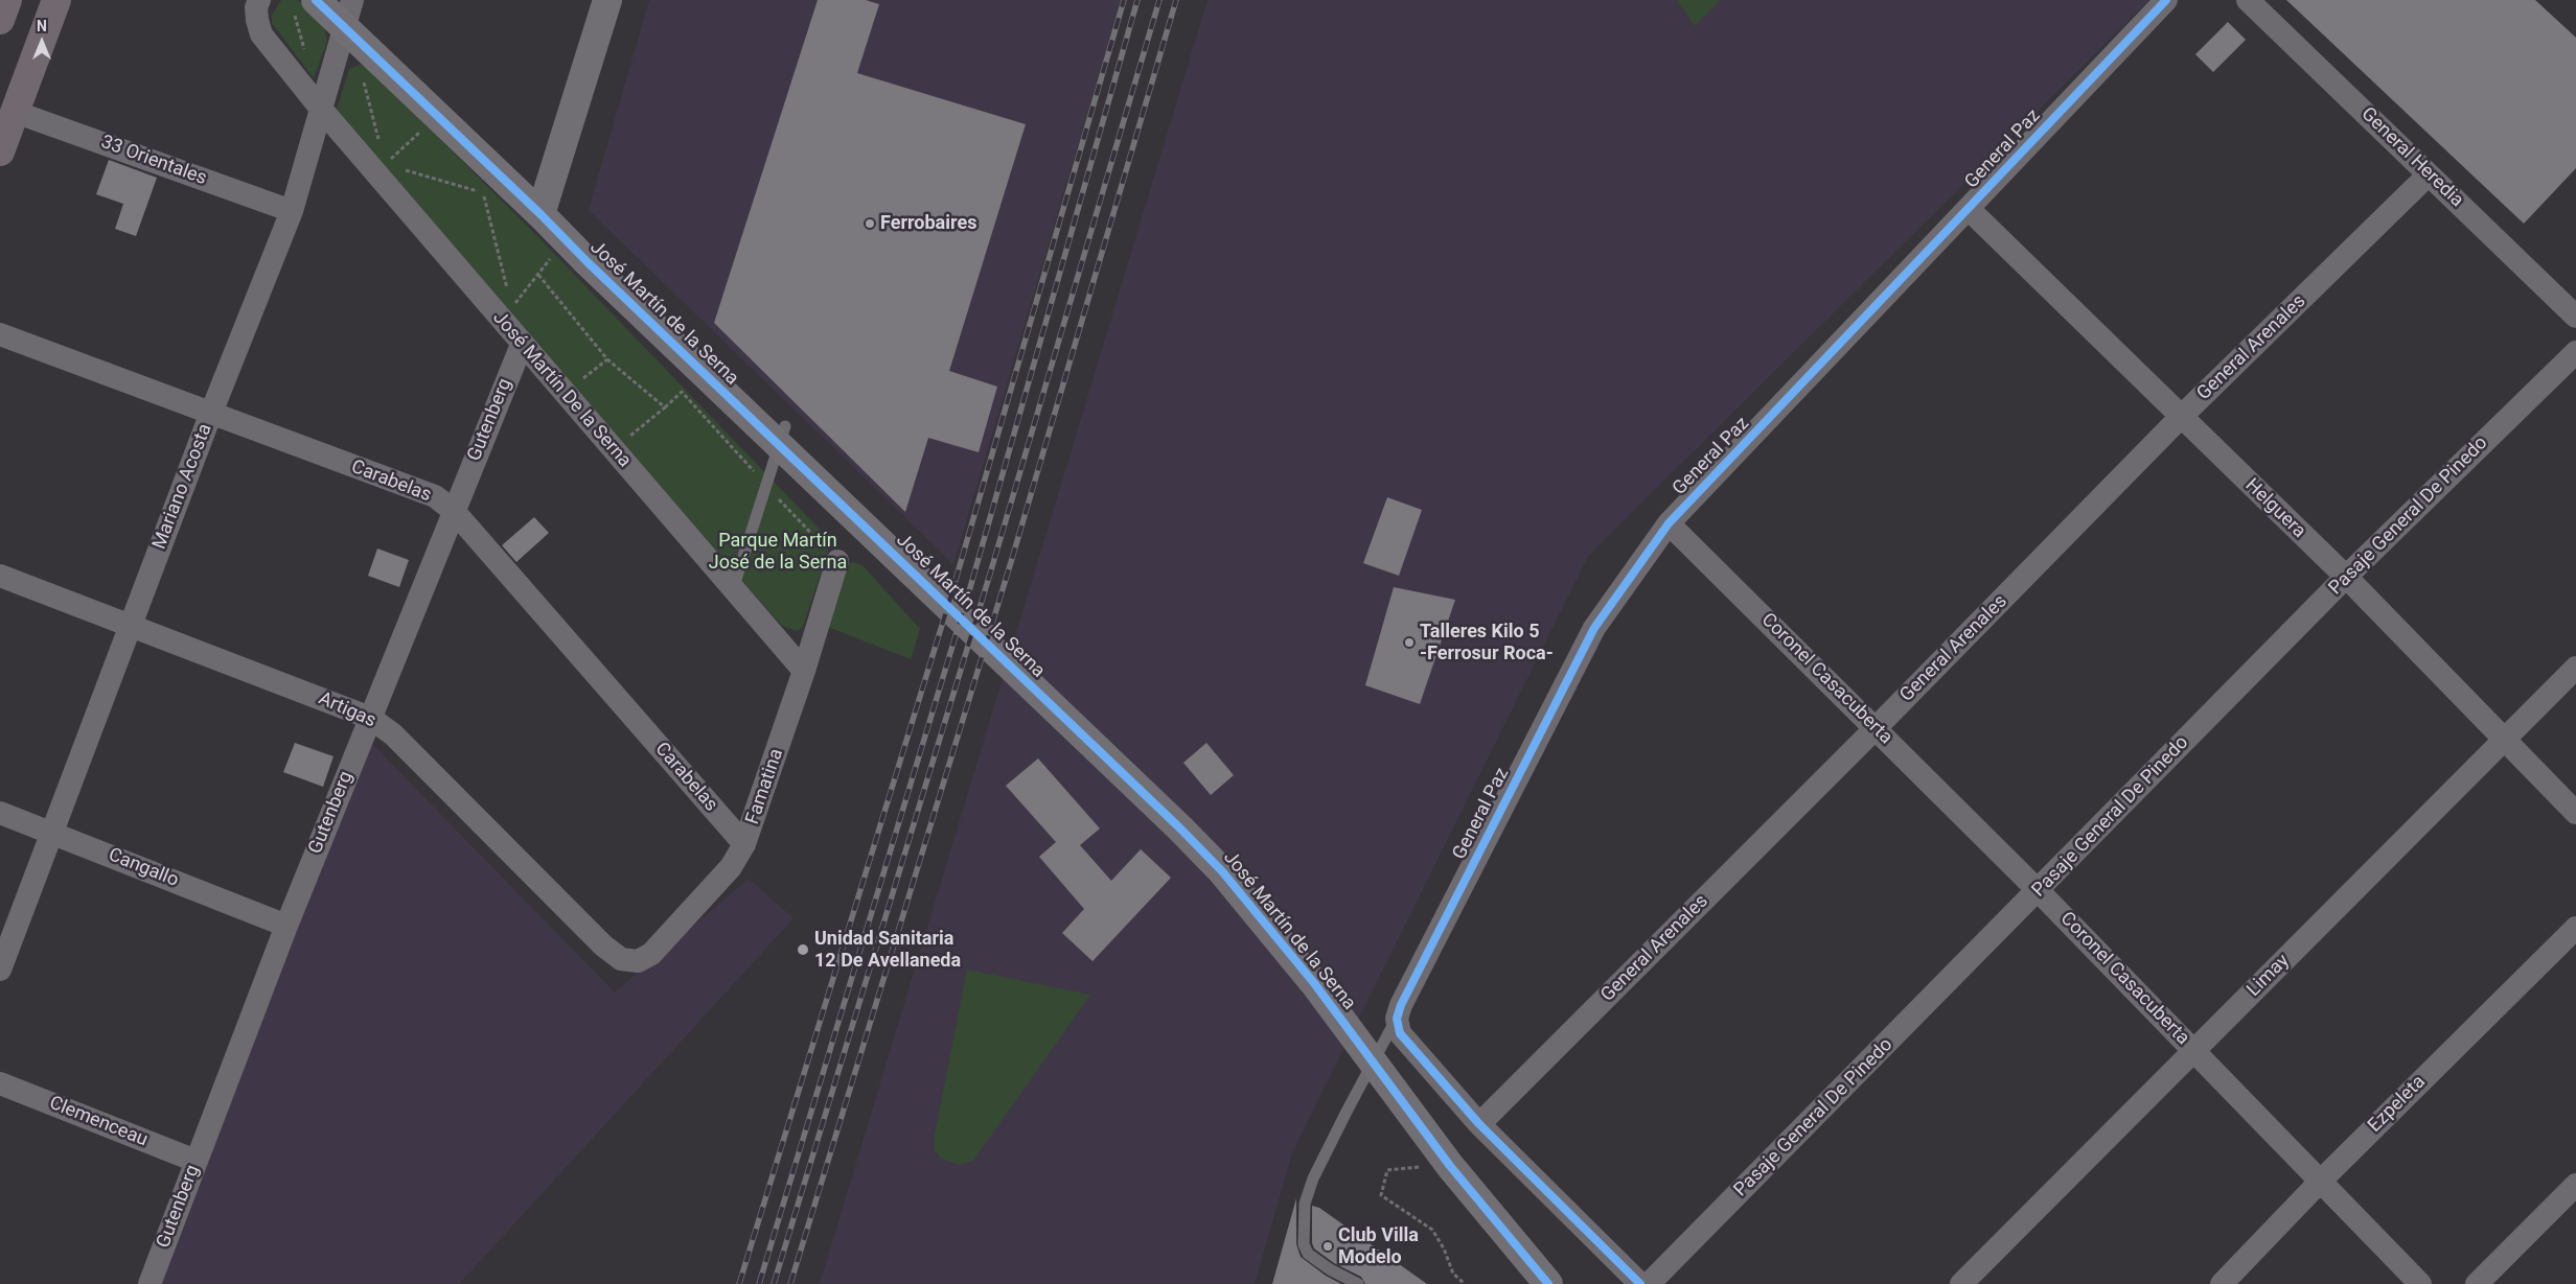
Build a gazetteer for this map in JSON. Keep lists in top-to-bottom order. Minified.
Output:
{"streets":{"street":["General Paz","General Heredia","33 Orientales","José Martín de la Serna","General Arenales","José Martín De la Serna","Gutenberg","Carabelas","Mariano Acosta","Helguera","Pasaje General De Pinedo","Coronel Casacuberta","Artigas","Famatina","Cangallo","Limay","Ezpeleta","Clemenceau"]},"crossings":[["General Paz","Helguera"],["General Paz","Coronel Casacuberta"],["General Heredia","General Arenales"],["33 Orientales","Mariano Acosta"],["José Martín de la Serna","Mariano Acosta"],["General Arenales","Helguera"],["General Arenales","Coronel Casacuberta"],["José Martín De la Serna","Gutenberg"],["José Martín De la Serna","Mariano Acosta"],["José Martín De la Serna","Famatina"],["Gutenberg","Carabelas"],["Gutenberg","Artigas"],["Gutenberg","Cangallo"],["Gutenberg","Clemenceau"],["Carabelas","Mariano Acosta"],["Carabelas","Famatina"],["Mariano Acosta","Artigas"],["Mariano Acosta","Cangallo"],["Helguera","Pasaje General De Pinedo"],["Helguera","Limay"],["Pasaje General De Pinedo","Coronel Casacuberta"],["Coronel Casacuberta","Limay"],["Coronel Casacuberta","Ezpeleta"],["Artigas","Famatina"]],"parks":["Parque Martín José de la Serna"],"places":["Ferrobaires","Talleres Kilo 5 -Ferrosur Roca-","Unidad Sanitaria 12 De Avellaneda","Club Villa Modelo"],"north":"top"}
